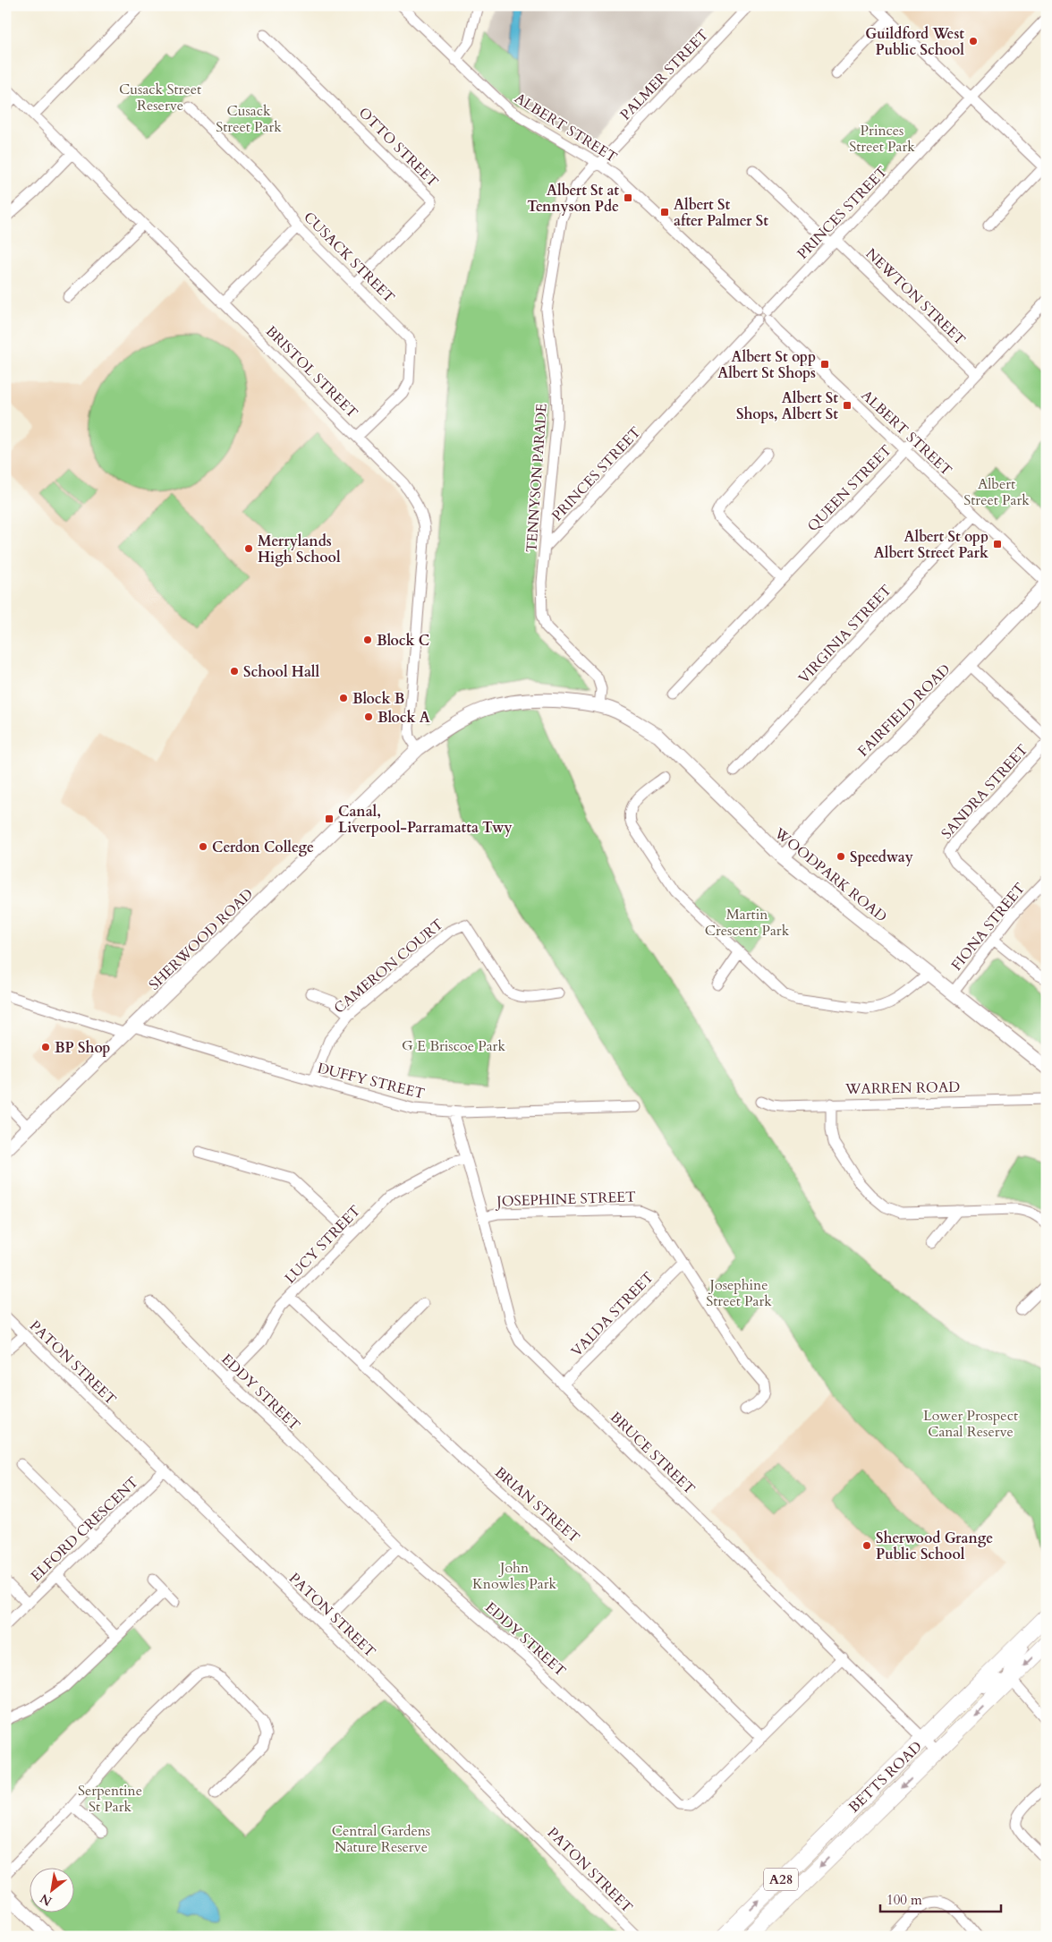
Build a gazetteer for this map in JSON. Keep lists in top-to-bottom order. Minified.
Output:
{"streets":{"highway":["BETTS ROAD","A28"],"main road":["FAIRFIELD ROAD","WOODPARK ROAD","SHERWOOD ROAD"],"street":["PALMER STREET","ALBERT STREET","OTTO STREET","PRINCES STREET","CUSACK STREET","NEWTON STREET","BRISTOL STREET","TENNYSON PARADE","QUEEN STREET","VIRGINIA STREET","SANDRA STREET","FIONA STREET","CAMERON COURT","DUFFY STREET","WARREN ROAD","JOSEPHINE STREET","LUCY STREET","VALDA STREET","PATON STREET","EDDY STREET","BRUCE STREET","BRIAN STREET","ELFORD CRESCENT"]},"crossings":[["PALMER STREET","ALBERT STREET"],["PALMER STREET","TENNYSON PARADE"],["ALBERT STREET","PRINCES STREET"],["ALBERT STREET","TENNYSON PARADE"],["ALBERT STREET","QUEEN STREET"],["ALBERT STREET","VIRGINIA STREET"],["ALBERT STREET","FAIRFIELD ROAD"],["OTTO STREET","CUSACK STREET"],["PRINCES STREET","NEWTON STREET"],["PRINCES STREET","TENNYSON PARADE"],["CUSACK STREET","BRISTOL STREET"],["NEWTON STREET","QUEEN STREET"],["BRISTOL STREET","SHERWOOD ROAD"],["TENNYSON PARADE","WOODPARK ROAD"],["TENNYSON PARADE","SHERWOOD ROAD"],["FAIRFIELD ROAD","WOODPARK ROAD"],["SANDRA STREET","FIONA STREET"],["WOODPARK ROAD","FIONA STREET"],["WOODPARK ROAD","SHERWOOD ROAD"],["SHERWOOD ROAD","DUFFY STREET"],["CAMERON COURT","DUFFY STREET"],["DUFFY STREET","BRUCE STREET"],["JOSEPHINE STREET","VALDA STREET"],["JOSEPHINE STREET","BRUCE STREET"],["LUCY STREET","EDDY STREET"],["LUCY STREET","BRUCE STREET"],["LUCY STREET","BRIAN STREET"],["VALDA STREET","BRUCE STREET"],["PATON STREET","ELFORD CRESCENT"],["EDDY STREET","BRUCE STREET"],["EDDY STREET","BRIAN STREET"],["BRUCE STREET","BETTS ROAD"]],"parks":["Cusack Street Reserve","Cusack Street Park","Princes Street Park","Albert Street Park","Martin Crescent Park","G E Briscoe Park","Josephine Street Park","Lower Prospect Canal Reserve","John Knowles Park","Serpentine St Park","Central Gardens Nature Reserve"],"places":{"other":["Guildford West Public School","Merrylands High School","Block C","School Hall","Block B","Block A","Cerdon College","Speedway","BP Shop","Sherwood Grange Public School"],"transit":["Albert St at Tennyson Pde","Albert St after Palmer St","Albert St opp Albert St Shops","Albert St Shops, Albert St","Albert St opp Albert Street Park","Canal, Liverpool-Parramatta Twy"]},"scale_bar":"100 m","north":"bottom left"}
